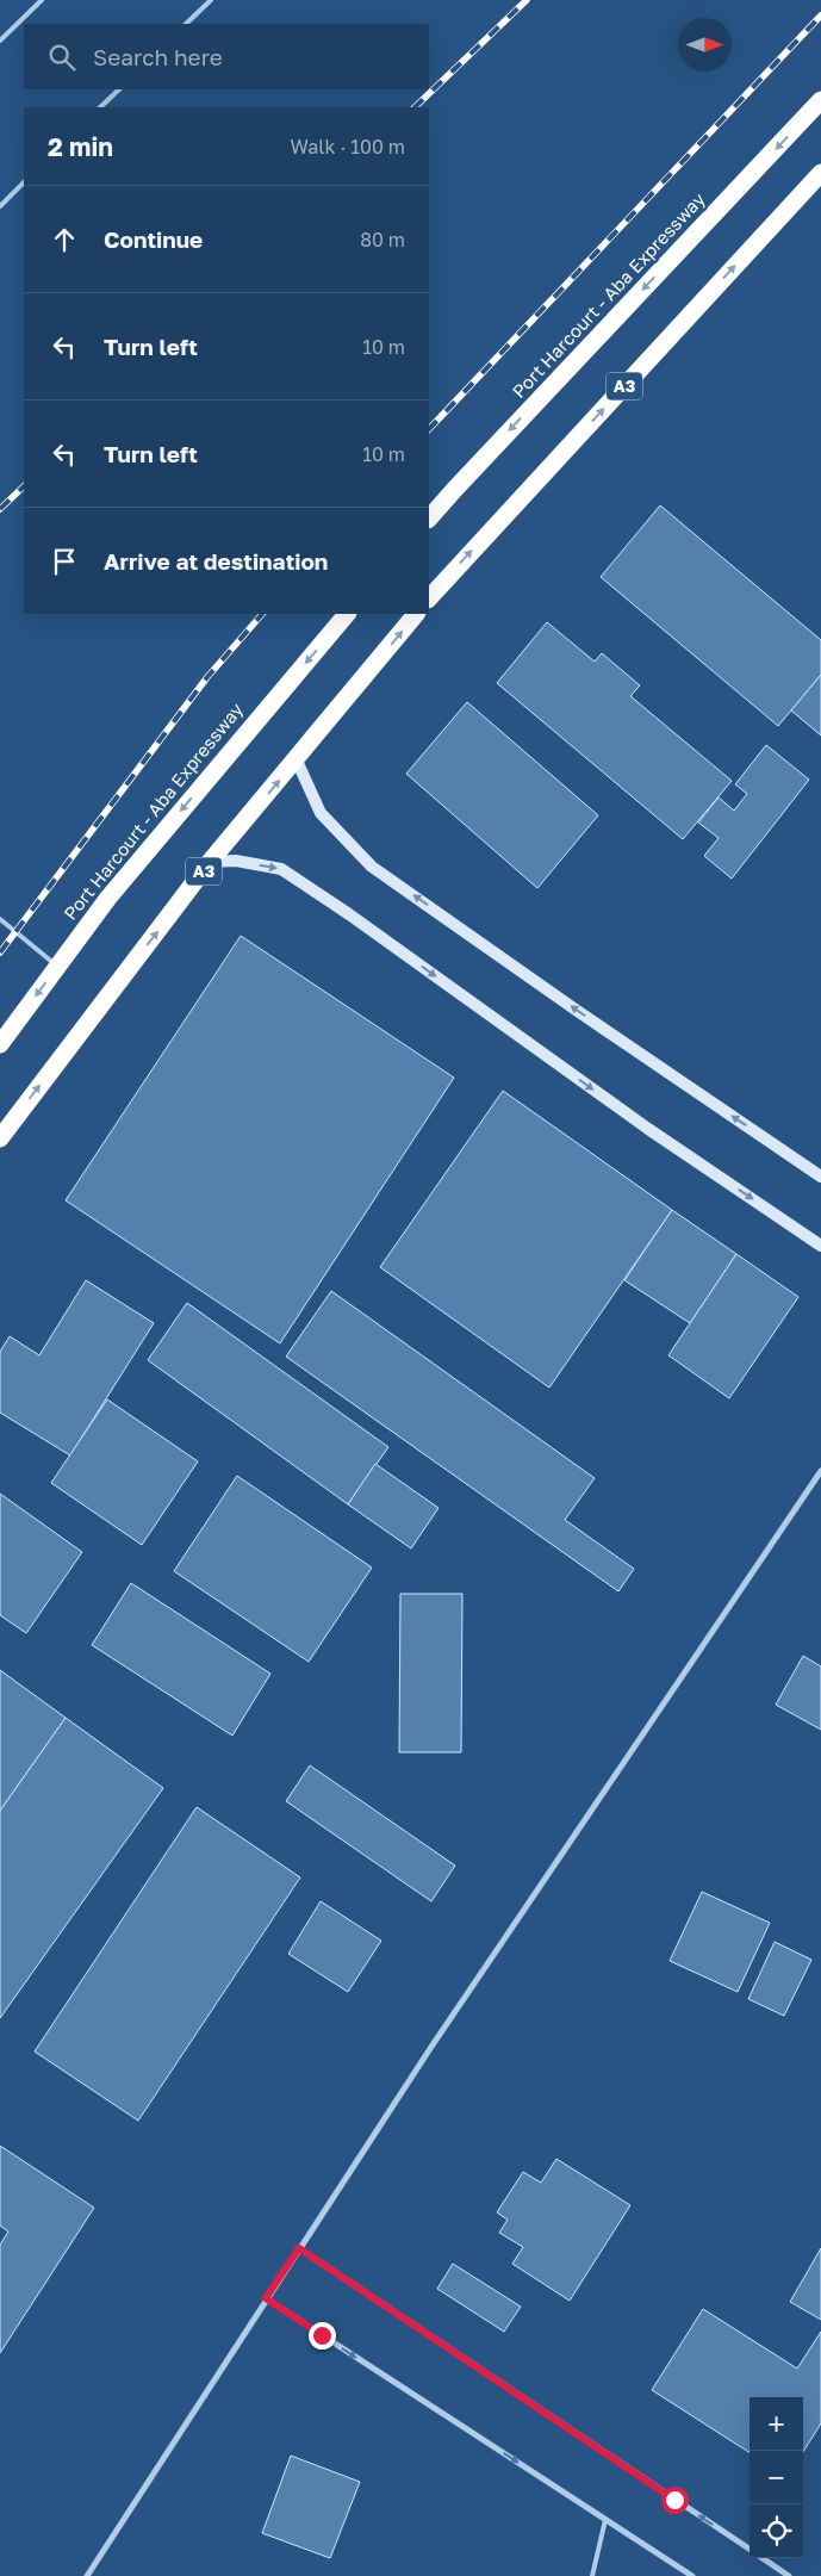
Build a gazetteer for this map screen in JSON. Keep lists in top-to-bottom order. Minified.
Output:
{"streets":{"highway":["Port Harcourt - Aba Expressway","A3"]},"north":"right","page":{"search":"Search here","heading":["2 min","Walk · 100 m"],"list":[["Continue","80 m"],["Turn left","10 m"],["Turn left","10 m"],"Arrive at destination"],"map_buttons":["+","−"]}}
